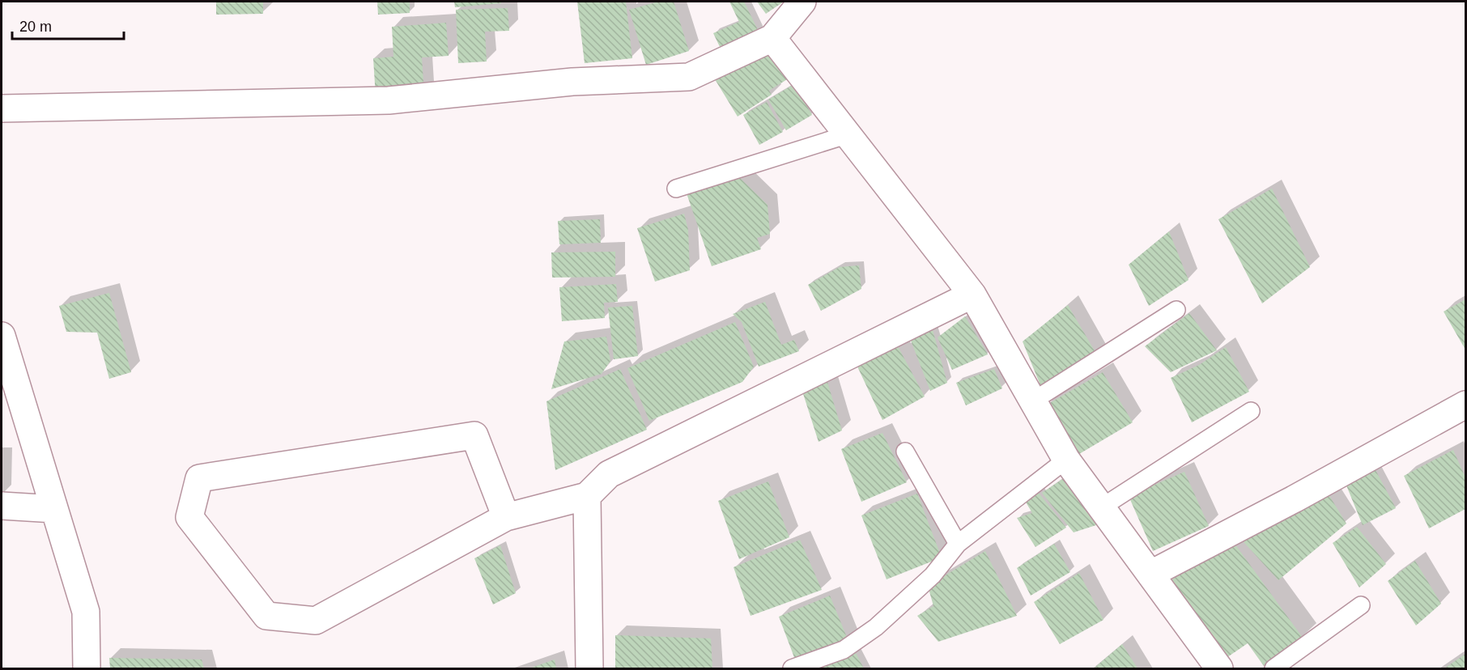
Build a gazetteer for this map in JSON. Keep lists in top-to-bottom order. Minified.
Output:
{"scale_bar":"20 m"}
